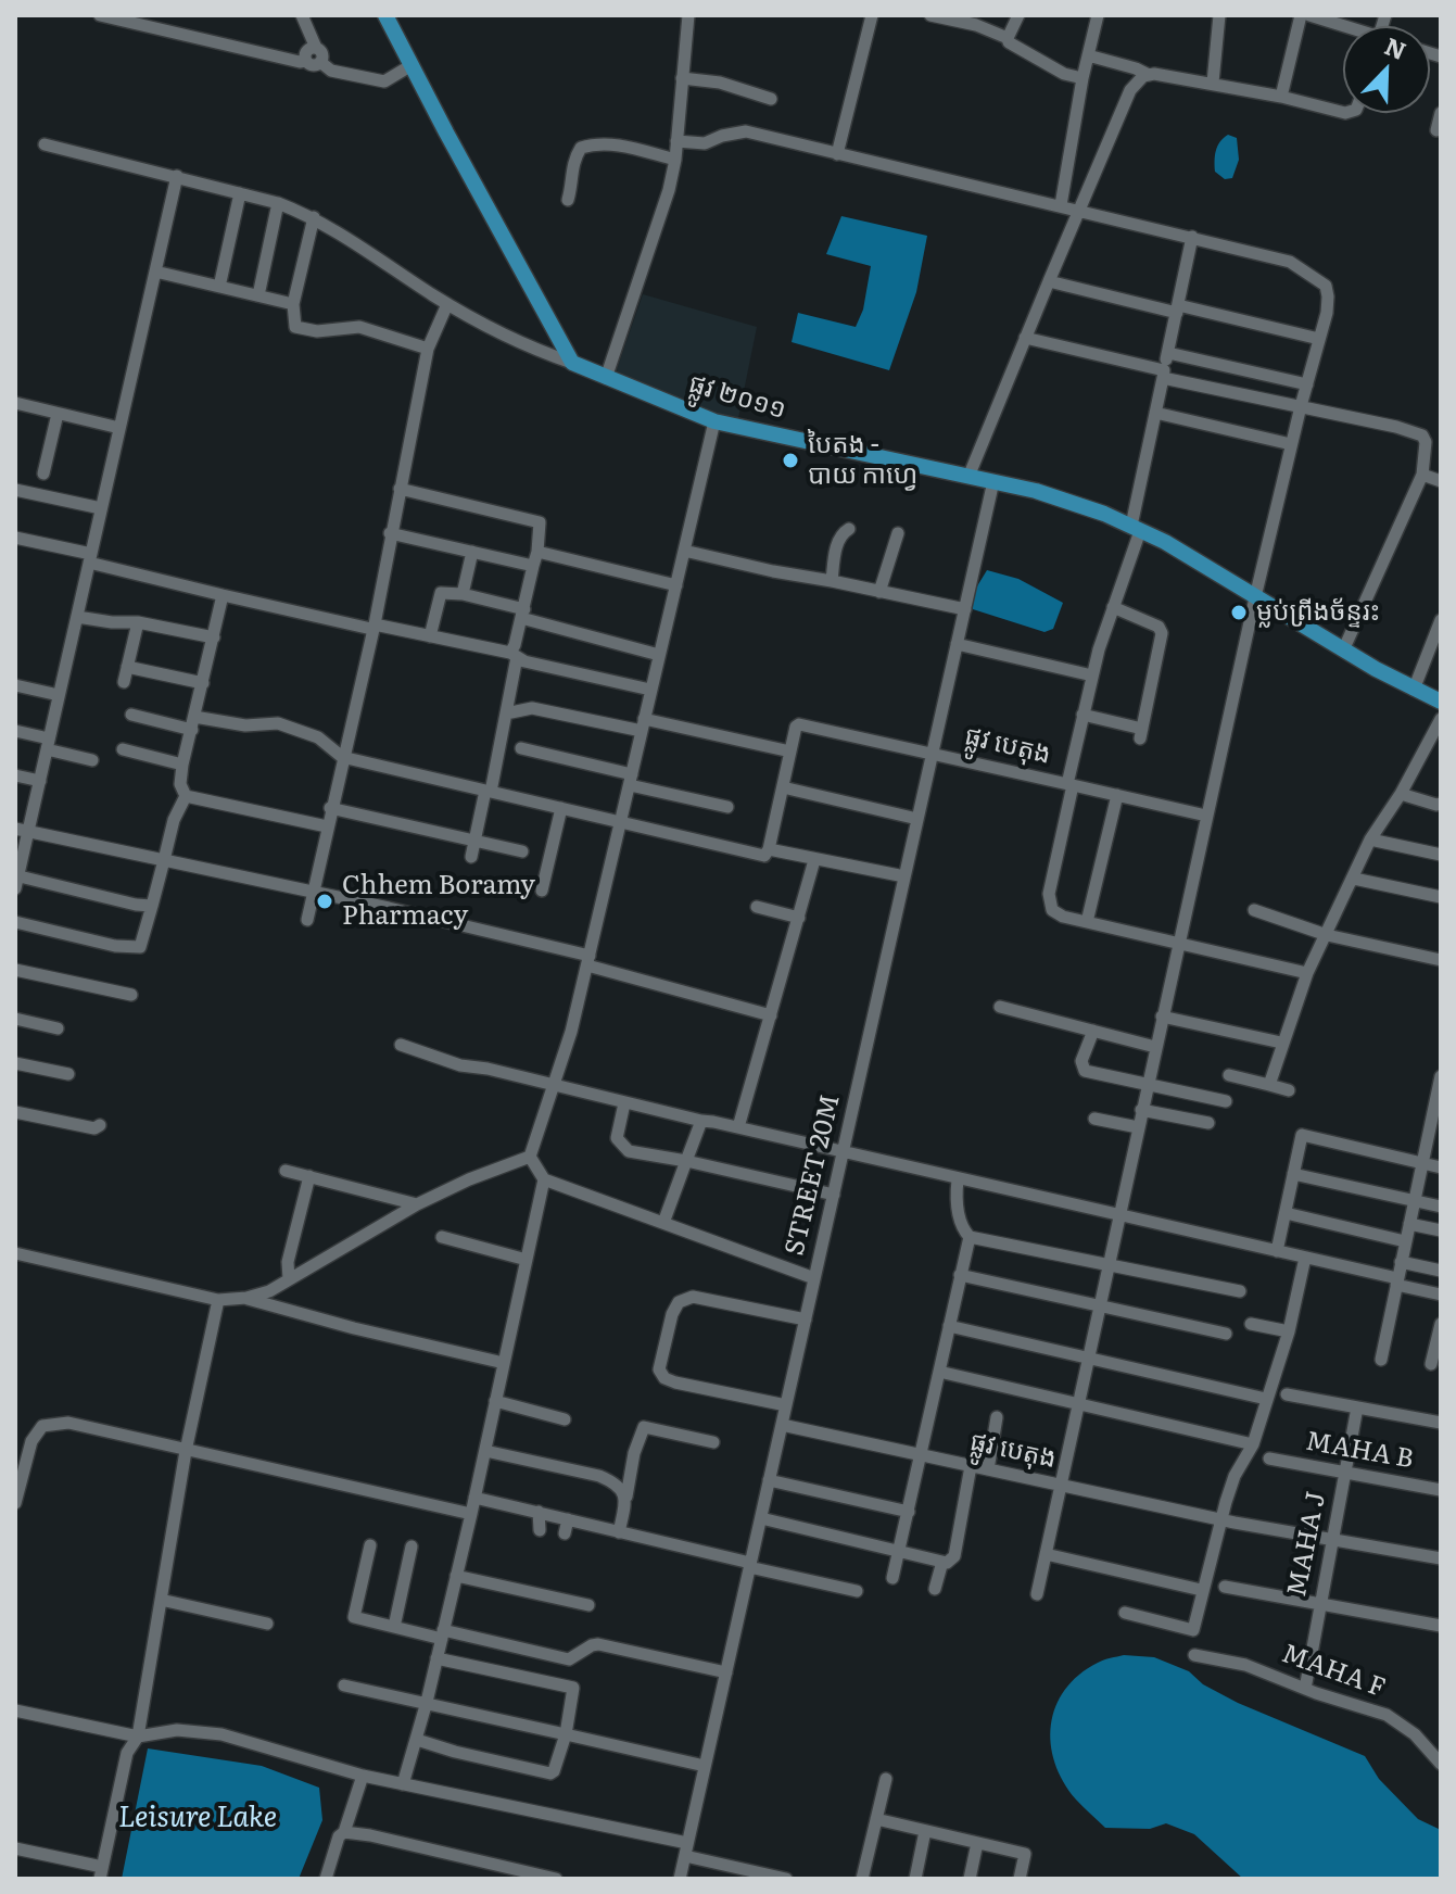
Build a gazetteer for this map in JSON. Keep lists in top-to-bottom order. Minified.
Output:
{"streets":{"main road":["ផ្លូវ ២០១១"],"street":["ផ្លូវ បេតុង","STREET 20M","MAHA B","MAHA J","MAHA F"]},"crossings":[["ផ្លូវ ២០១១","STREET 20M"],["ផ្លូវ បេតុង","STREET 20M"],["ផ្លូវ បេតុង","MAHA J"],["MAHA B","MAHA J"],["MAHA J","MAHA F"]],"water":["Leisure Lake"],"places":["បៃតង - បាយ កាហ្វេ","ម្លប់ព្រីងច័ន្ទរះ","Chhem Boramy Pharmacy"],"north":"top right"}
